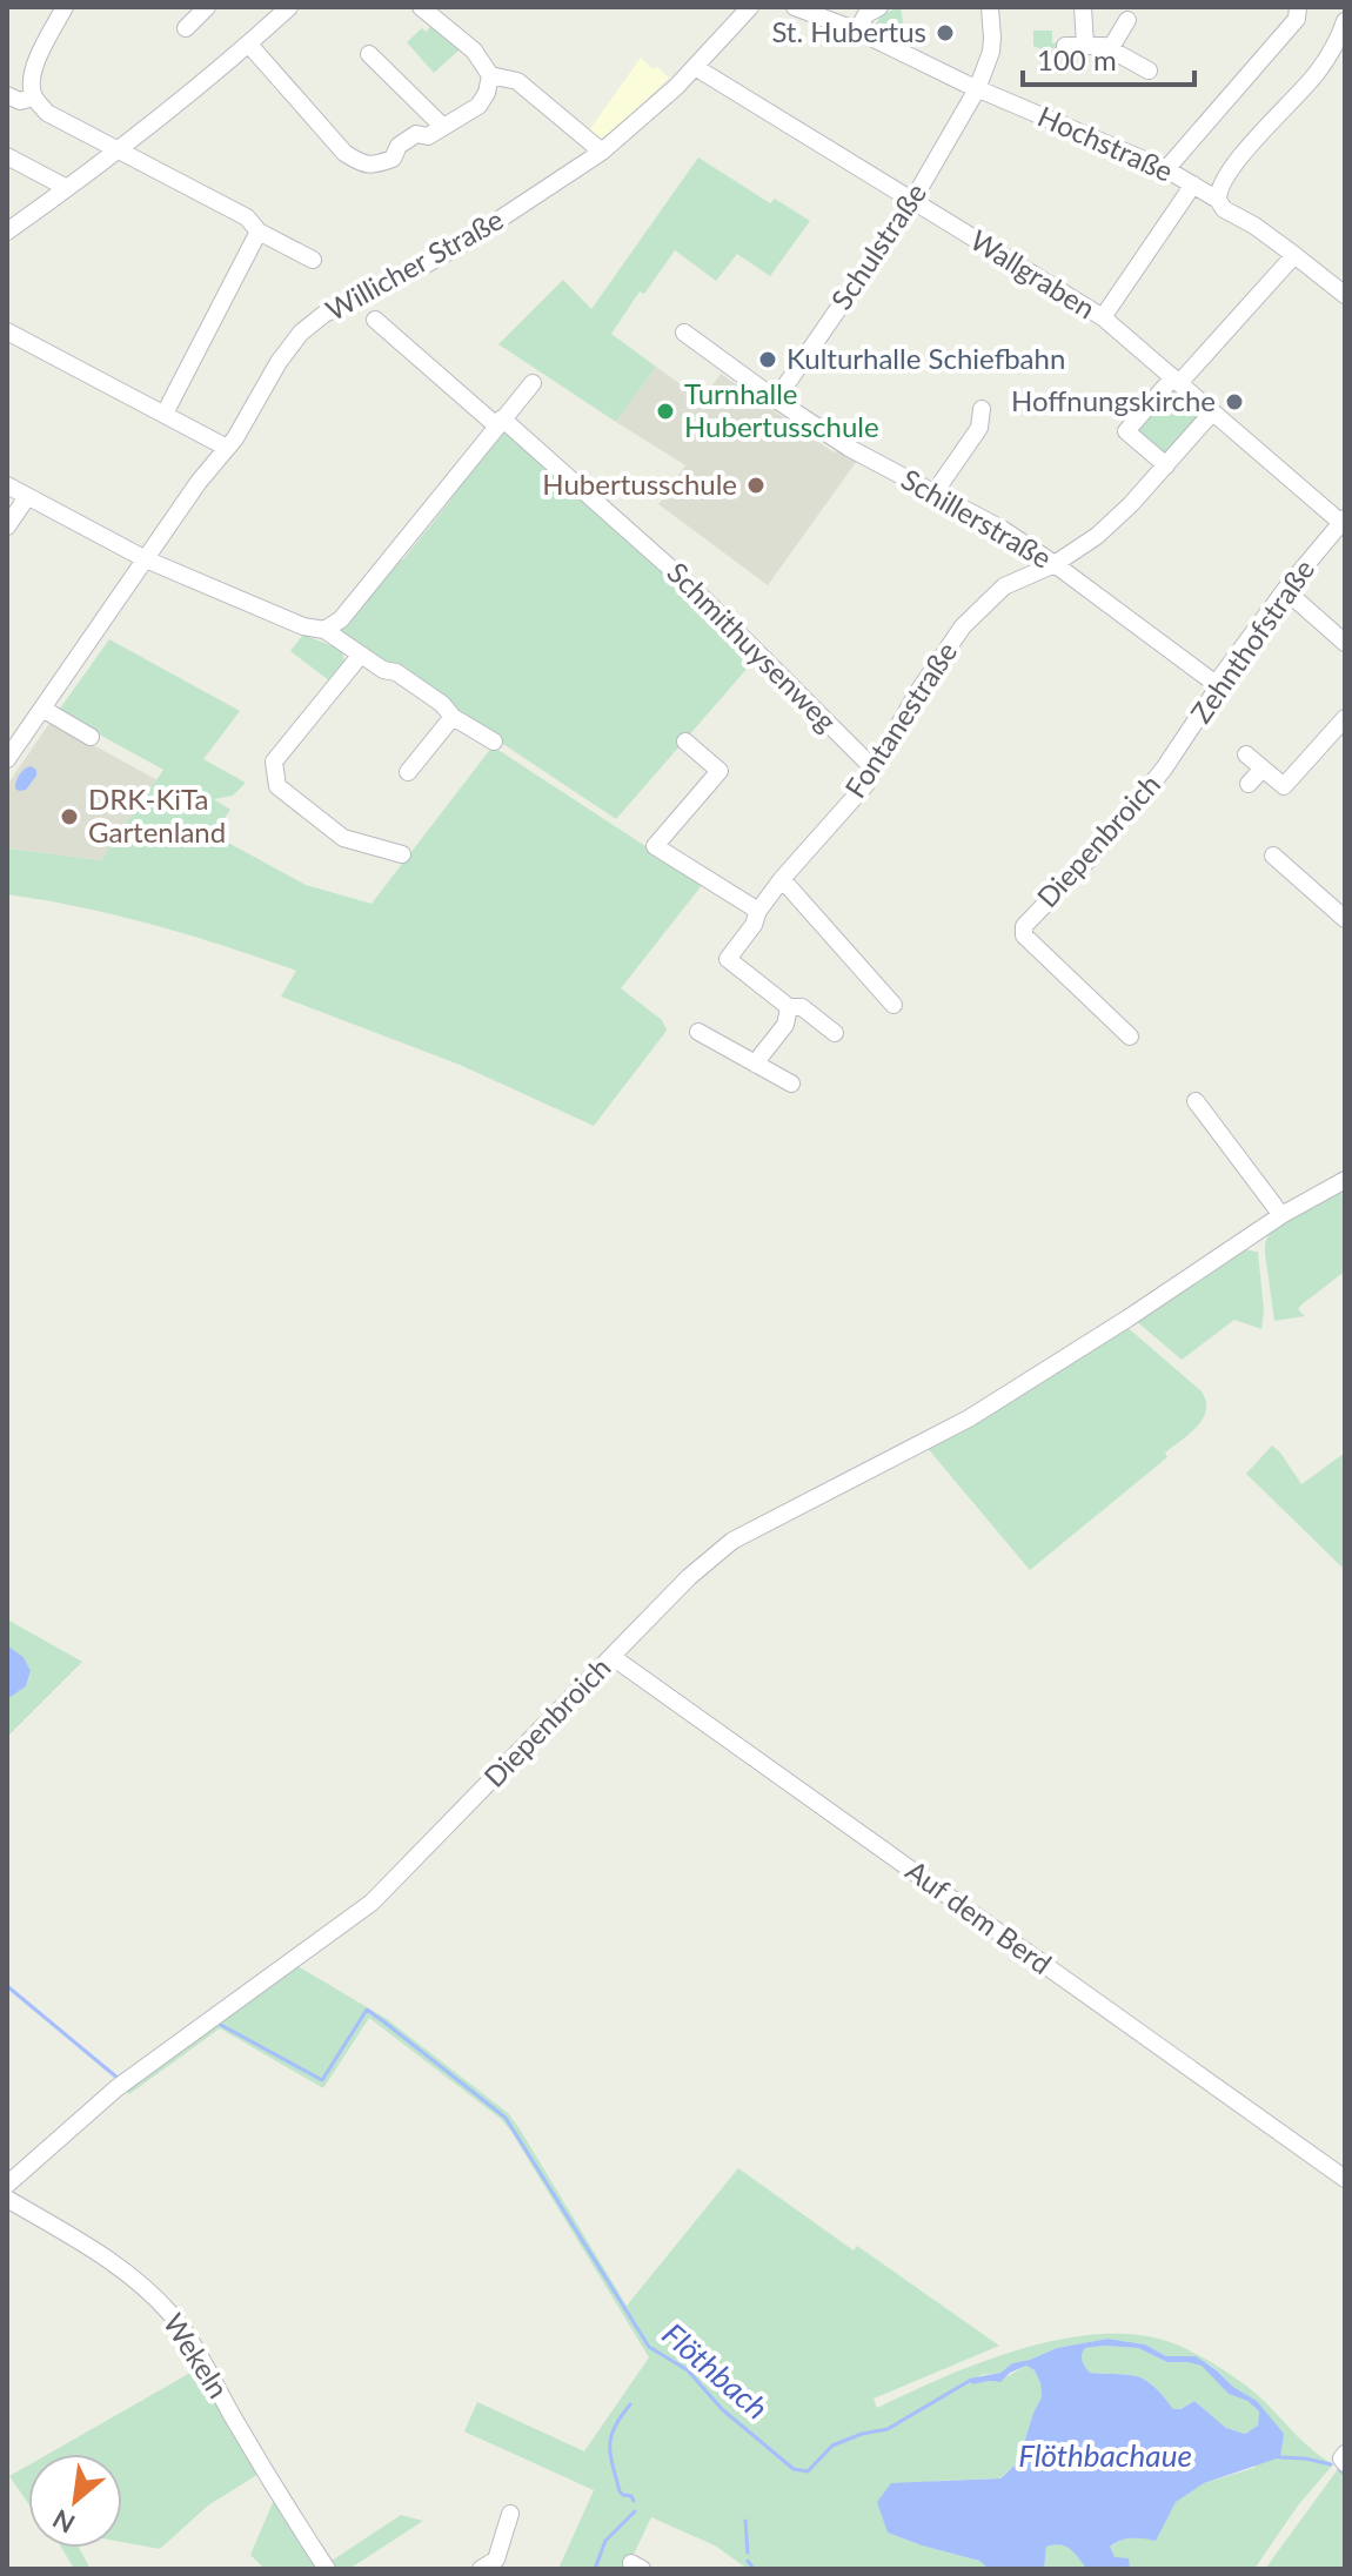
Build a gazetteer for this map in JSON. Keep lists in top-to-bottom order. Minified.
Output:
{"streets":{"street":["Hochstraße","Schulstraße","Willicher Straße","Wallgraben","Schillerstraße","Zehnthofstraße","Schmithuysenweg","Fontanestraße","Diepenbroich","Auf dem Berd","Wekeln"]},"crossings":[["Hochstraße","Schulstraße"],["Schulstraße","Wallgraben"],["Schulstraße","Schillerstraße"],["Willicher Straße","Wallgraben"],["Wallgraben","Zehnthofstraße"],["Wallgraben","Fontanestraße"],["Schillerstraße","Zehnthofstraße"],["Schillerstraße","Fontanestraße"],["Zehnthofstraße","Diepenbroich"],["Schmithuysenweg","Fontanestraße"],["Diepenbroich","Auf dem Berd"]],"water":["Flöthbach","Flöthbachaue"],"places":["St. Hubertus","Kulturhalle Schiefbahn","Hoffnungskirche","Turnhalle Hubertusschule","Hubertusschule","DRK-KiTa Gartenland"],"scale_bar":"100 m","north":"bottom left"}
